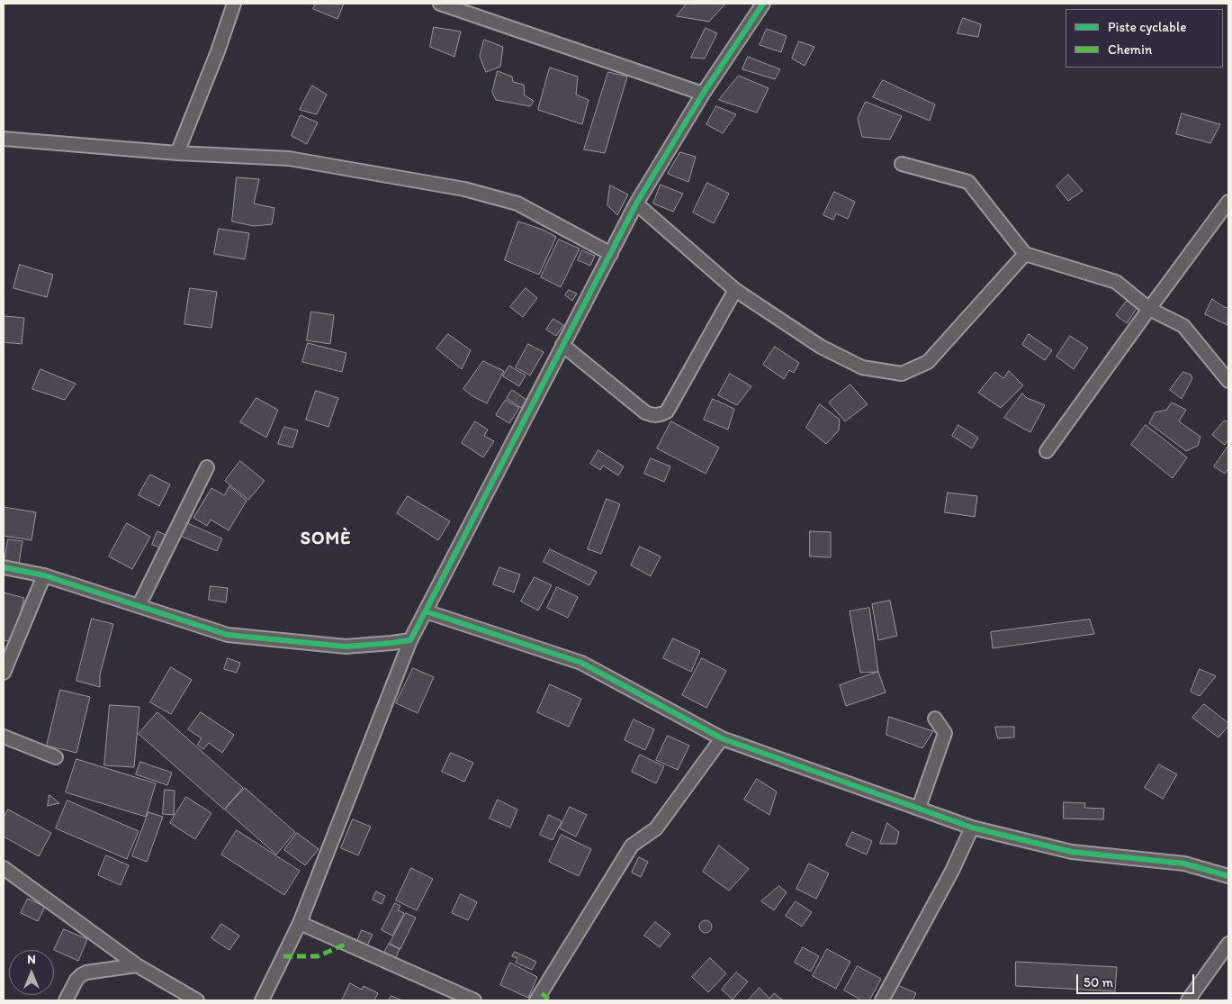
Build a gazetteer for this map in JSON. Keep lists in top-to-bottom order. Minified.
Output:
{"districts":["SOMÈ"],"legend":["Piste cyclable","Chemin"],"scale_bar":"50 m","north":"top"}
